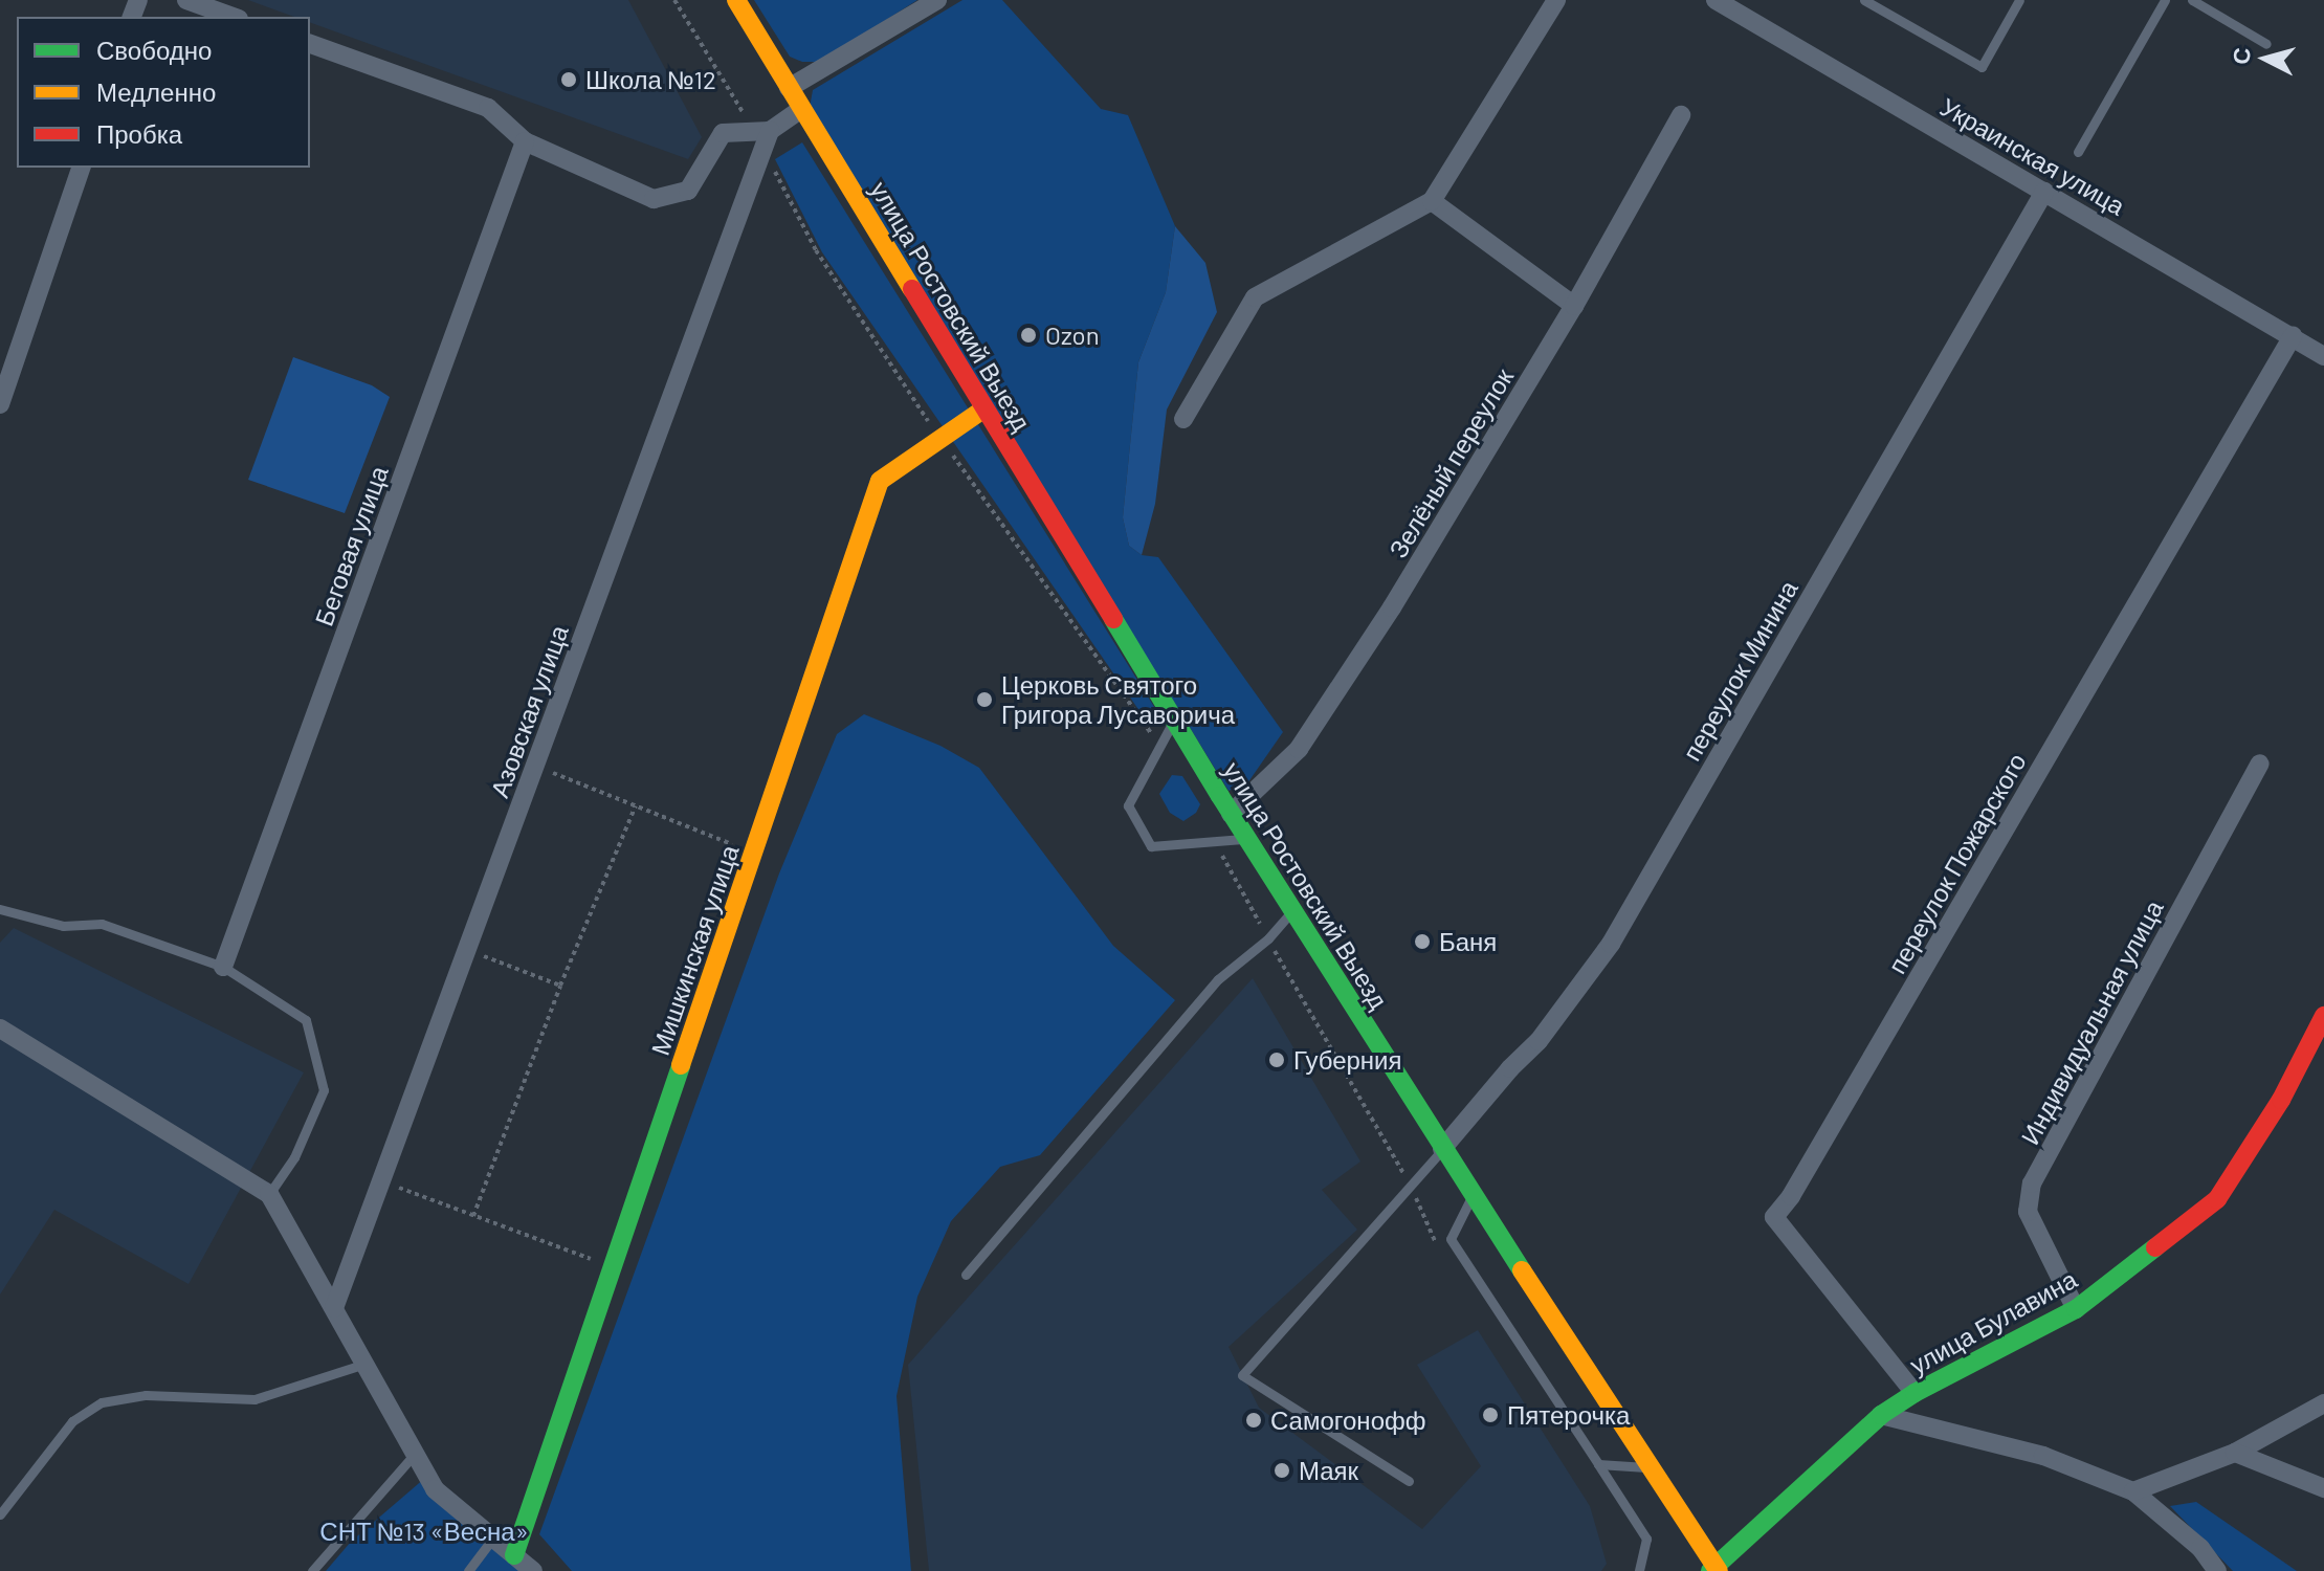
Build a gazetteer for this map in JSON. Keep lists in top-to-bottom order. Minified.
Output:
{"streets":{"street":["Украинская улица","улица Ростовский Выезд","Зелёный переулок","Беговая улица","переулок Минина","Азовская улица","переулок Пожарского","Мишкинская улица","Индивидуальная улица","улица Булавина"]},"crossings":[["Украинская улица","переулок Минина"],["Украинская улица","переулок Пожарского"],["улица Ростовский Выезд","Зелёный переулок"],["улица Ростовский Выезд","переулок Минина"],["улица Ростовский Выезд","Мишкинская улица"],["улица Ростовский Выезд","улица Булавина"],["переулок Пожарского","улица Булавина"],["Индивидуальная улица","улица Булавина"]],"parks":["СНТ №13 «Весна»"],"places":["Школа №12","Ozon","Церковь Святого Григора Лусаворича","Баня","Губерния","Пятерочка","Самогонофф","Маяк"],"legend":["Свободно","Медленно","Пробка"],"north":"left"}
